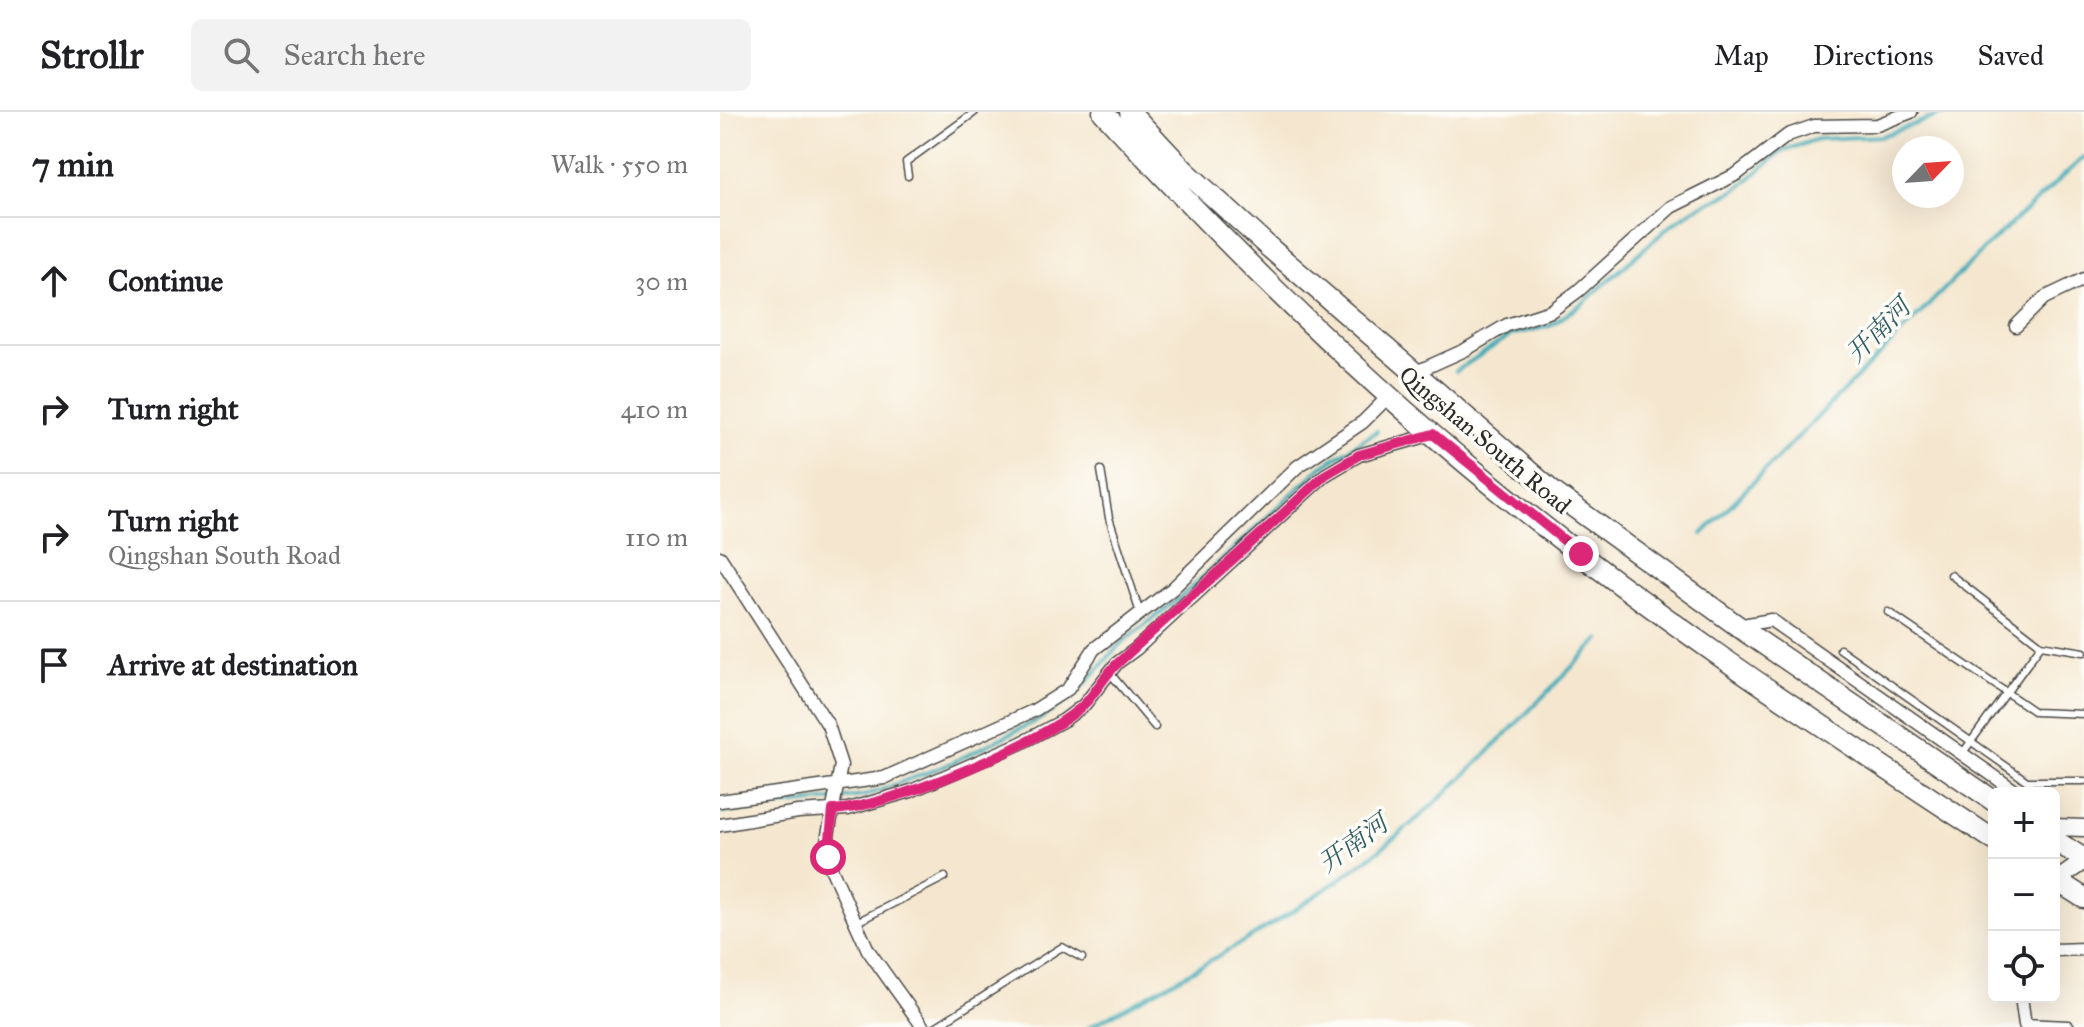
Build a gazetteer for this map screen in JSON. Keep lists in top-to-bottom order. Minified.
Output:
{"streets":{"main road":["Qingshan South Road"]},"water":["开南河"],"north":"top right","page":{"header":"Strollr","search":"Search here","nav":["Map","Directions","Saved"],"heading":["7 min","Walk · 550 m"],"list":[["Continue","30 m"],["Turn right","410 m"],["Turn right","Qingshan South Road","110 m"],"Arrive at destination"],"map_buttons":["+","−"]}}
